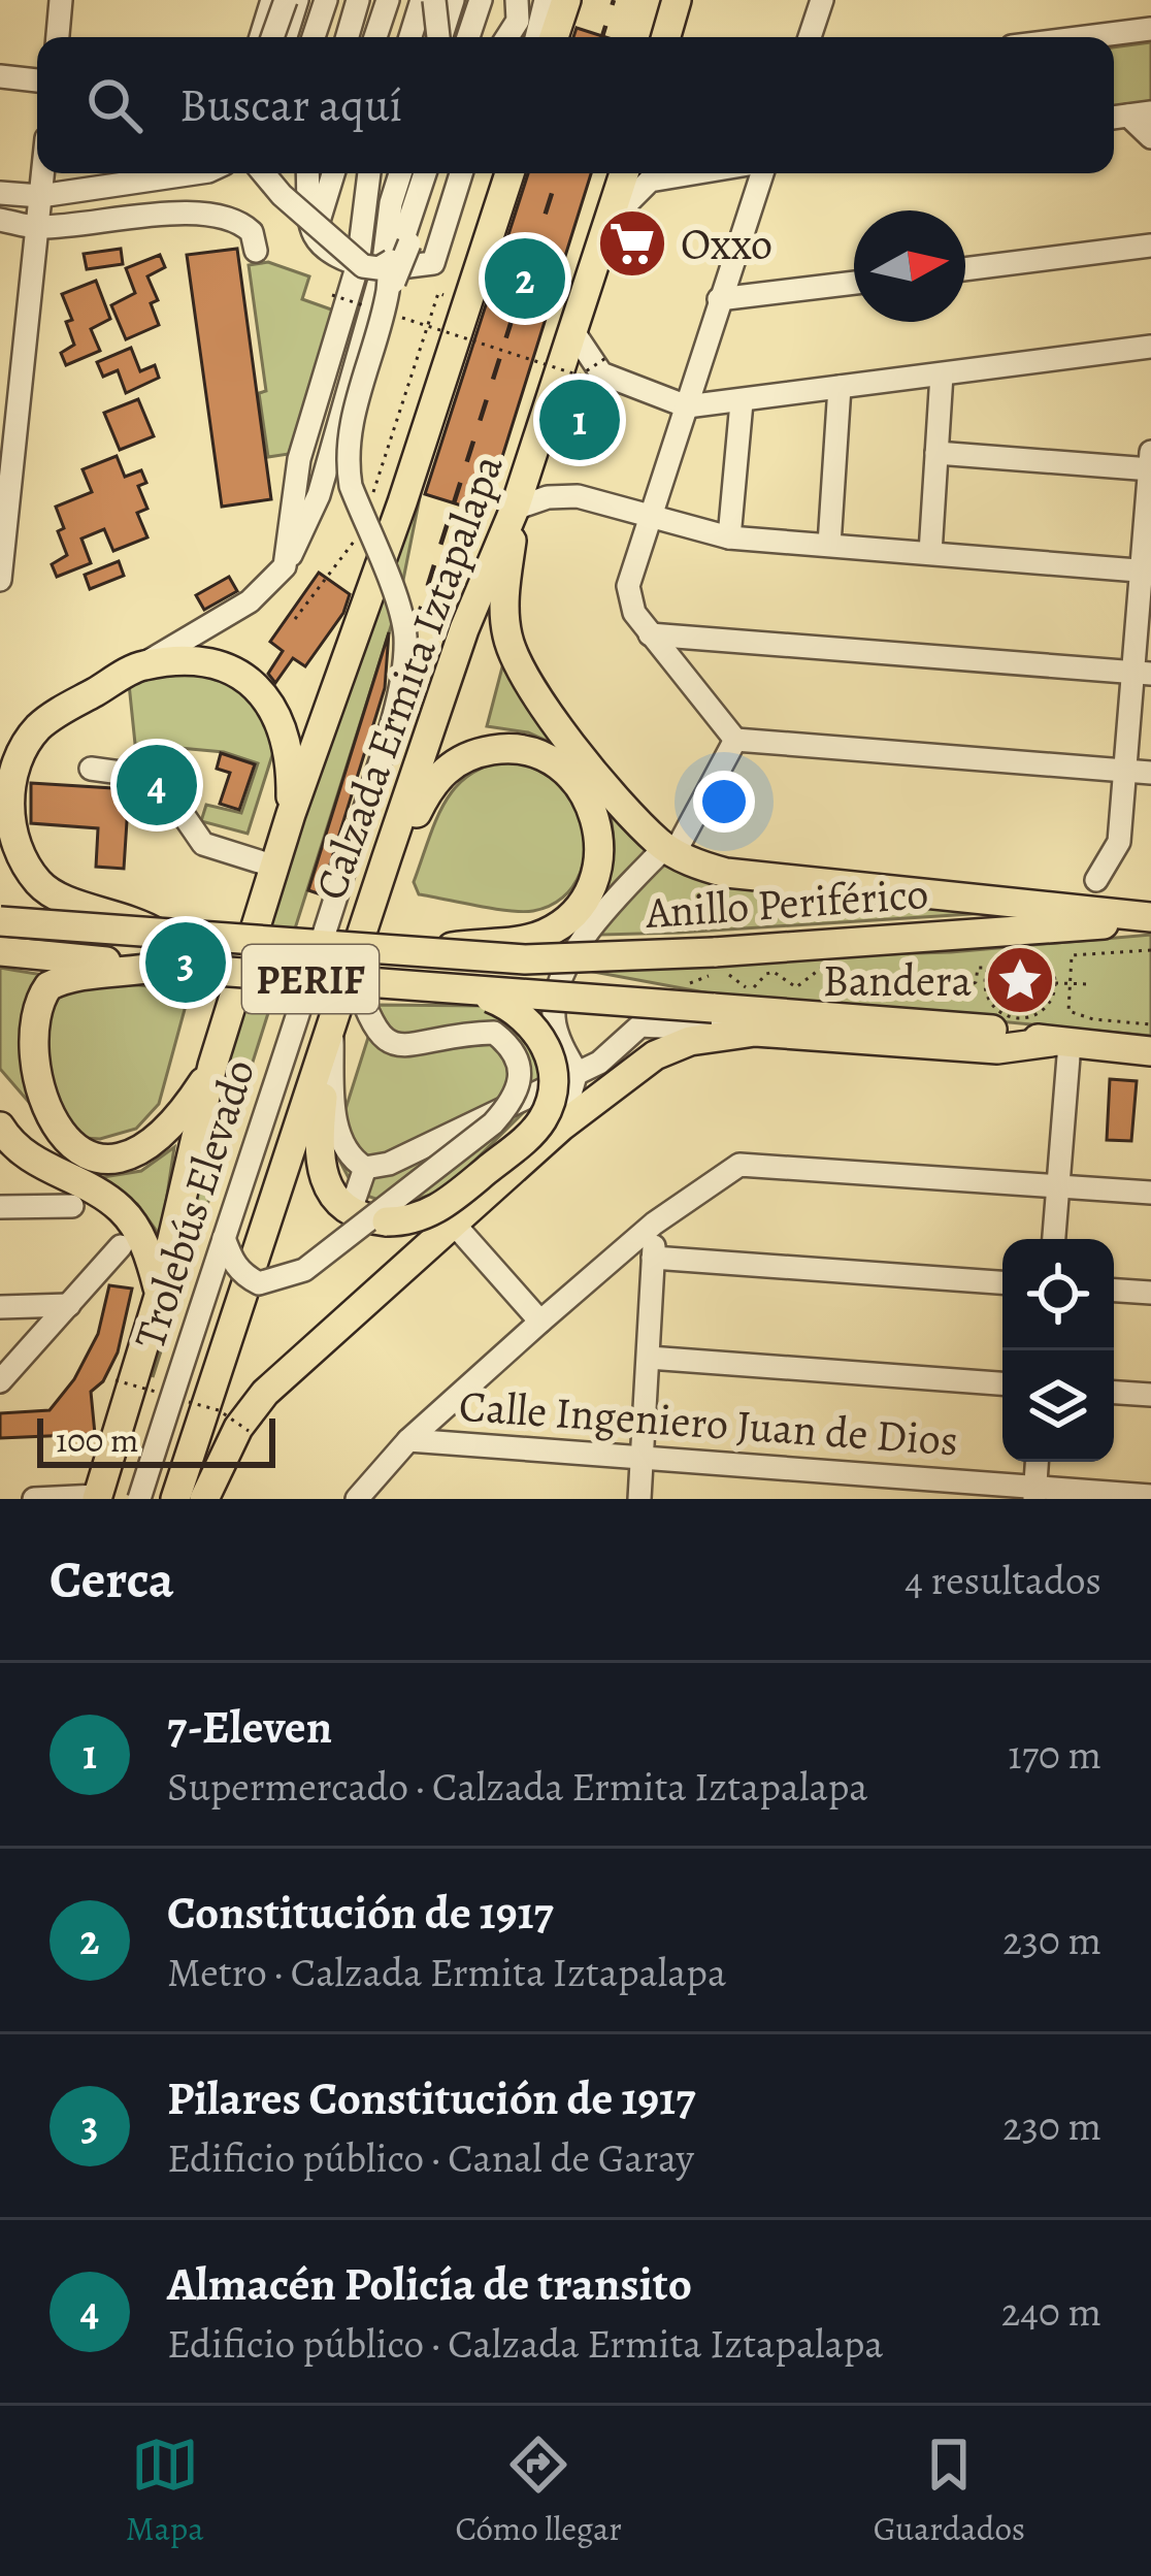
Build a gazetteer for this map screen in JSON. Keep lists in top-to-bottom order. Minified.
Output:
{"streets":{"main road":["Calzada Ermita Iztapalapa","Anillo Periférico","PERIF"],"street":["Trolebús Elevado","Calle Ingeniero Juan de Dios"]},"crossings":[["Anillo Periférico","PERIF"]],"places":{"supermarket":["Oxxo"],"place":["Bandera"]},"scale_bar":"100 m","north":"right","page":{"search":"Buscar aquí","pins":["2","1","4","3"],"scale":"100 m","heading":["Cerca","4 resultados"],"list":[{"mark":"1","name":"7-Eleven","note":"Supermercado · Calzada Ermita Iztapalapa","value":"170 m"},{"mark":"2","name":"Constitución de 1917","note":"Metro · Calzada Ermita Iztapalapa","value":"230 m"},{"mark":"3","name":"Pilares Constitución de 1917","note":"Edificio público · Canal de Garay","value":"230 m"},{"mark":"4","name":"Almacén Policía de transito","note":"Edificio público · Calzada Ermita Iztapalapa","value":"240 m"}],"nav":["Mapa","Cómo llegar","Guardados"]}}
